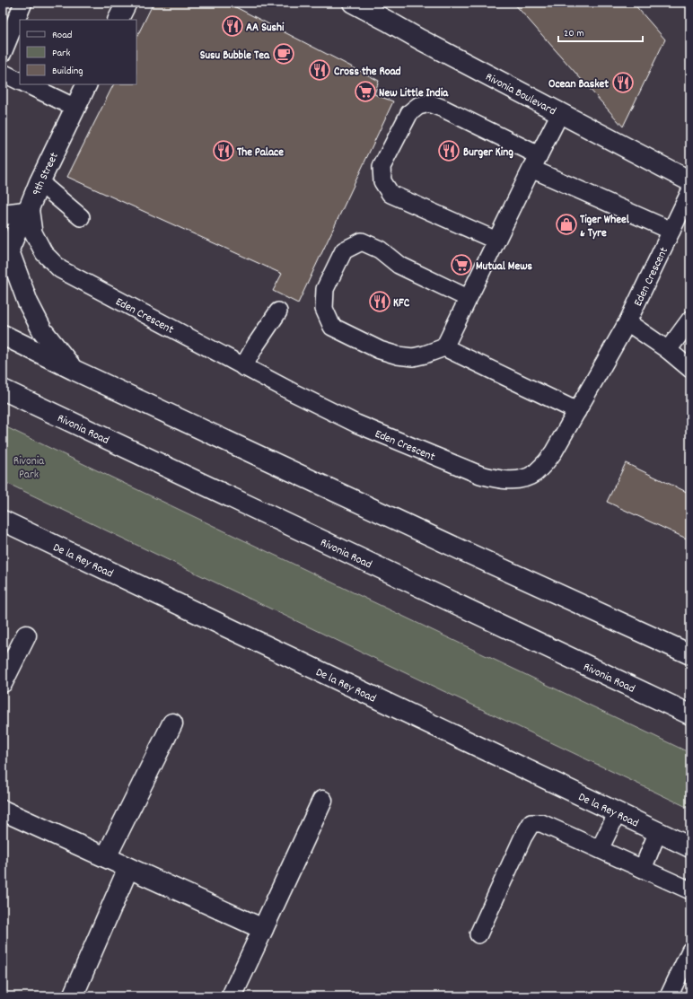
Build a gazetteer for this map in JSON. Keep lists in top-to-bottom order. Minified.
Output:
{"streets":{"street":["Rivonia Boulevard","9th Street","Rivonia Road","De la Rey Road"],"lane":["Eden Crescent"]},"crossings":[["9th Street","Eden Crescent"]],"parks":["Rivonia Park"],"places":{"restaurant":["AA Sushi","Cross the Road","Ocean Basket","The Palace","Burger King","KFC"],"cafe":["Susu Bubble Tea"],"supermarket":["New Little India","Mutual Mews"],"shop":["Tiger Wheel & Tyre"]},"legend":["Road","Park","Building"],"scale_bar":"20 m"}
